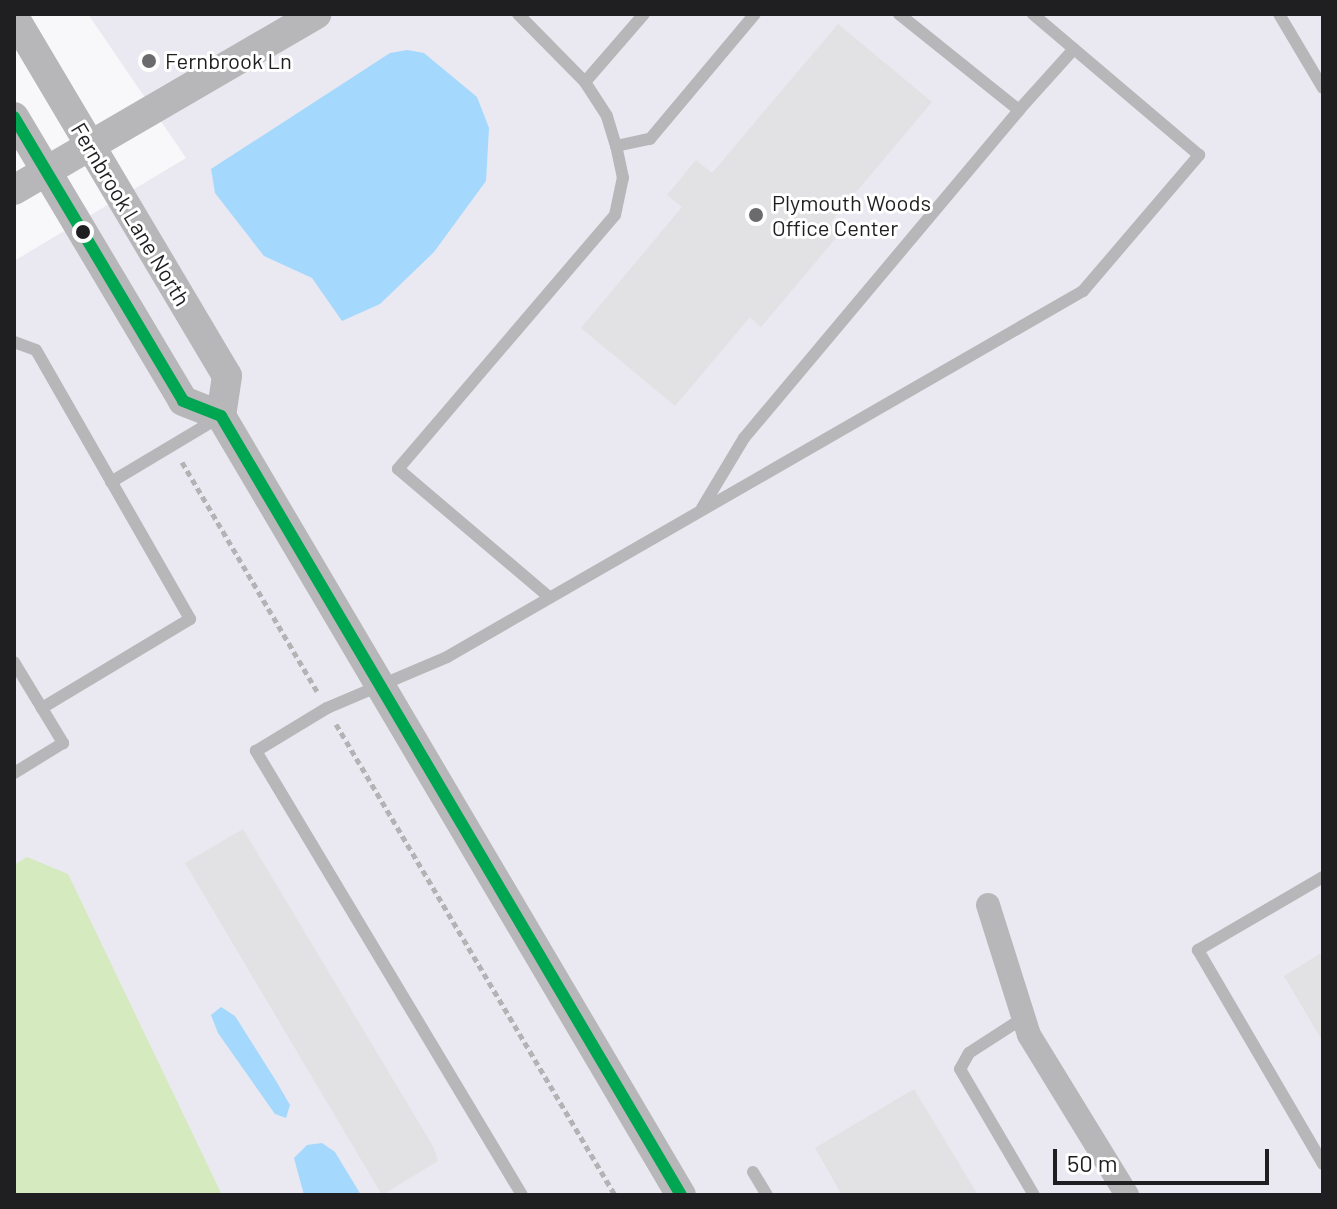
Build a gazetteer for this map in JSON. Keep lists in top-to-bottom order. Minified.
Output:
{"streets":{"street":["Fernbrook Lane North"]},"places":["Fernbrook Ln","Plymouth Woods Office Center"],"scale_bar":"50 m"}
